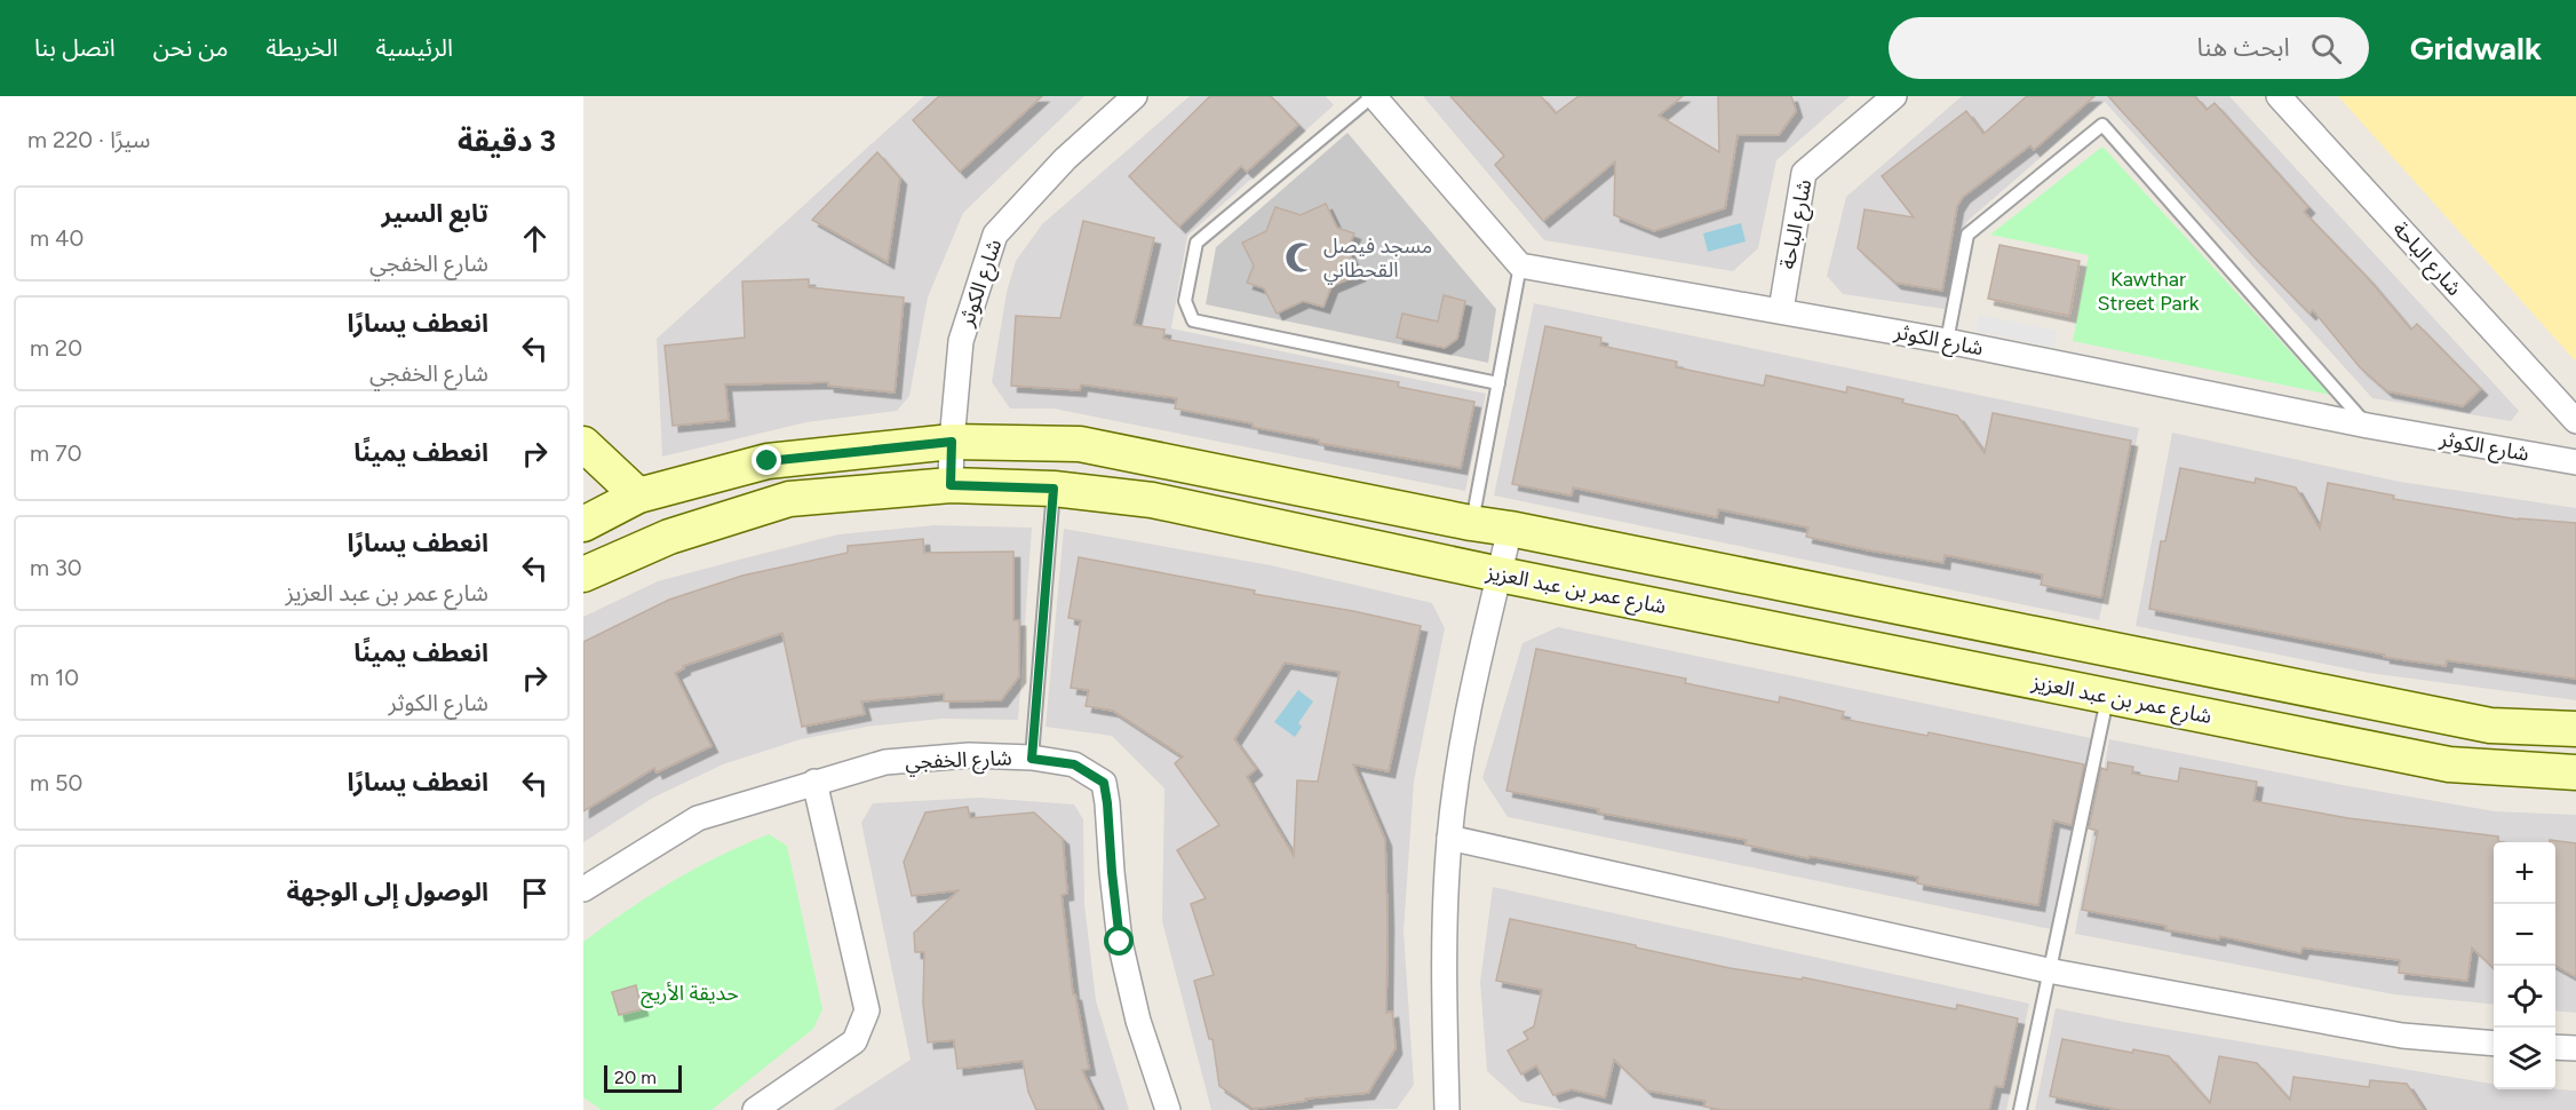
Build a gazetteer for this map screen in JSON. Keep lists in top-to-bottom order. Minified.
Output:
{"streets":{"street":["شارع الباحة","شارع الكوثر","شارع عمر بن عبد العزيز","شارع الخفجي"]},"crossings":[["شارع الباحة","شارع الكوثر"],["شارع الكوثر","شارع عمر بن عبد العزيز"]],"parks":["Kawthar Street Park","حديقة الأريج"],"places":{"mosque":["مسجد فيصل القحطاني"]},"scale_bar":"20 m","page":{"header":"Gridwalk","search":"ابحث هنا","nav":["الرئيسية","الخريطة","من نحن","اتصل بنا"],"heading":["3 دقيقة","سيرًا · 220 m"],"list":[["تابع السير","شارع الخفجي","40 m"],["انعطف يسارًا","شارع الخفجي","20 m"],["انعطف يمينًا","70 m"],["انعطف يسارًا","شارع عمر بن عبد العزيز","30 m"],["انعطف يمينًا","شارع الكوثر","10 m"],["انعطف يسارًا","50 m"],"الوصول إلى الوجهة"],"map_buttons":["+","−"],"scale":"20 m"}}
